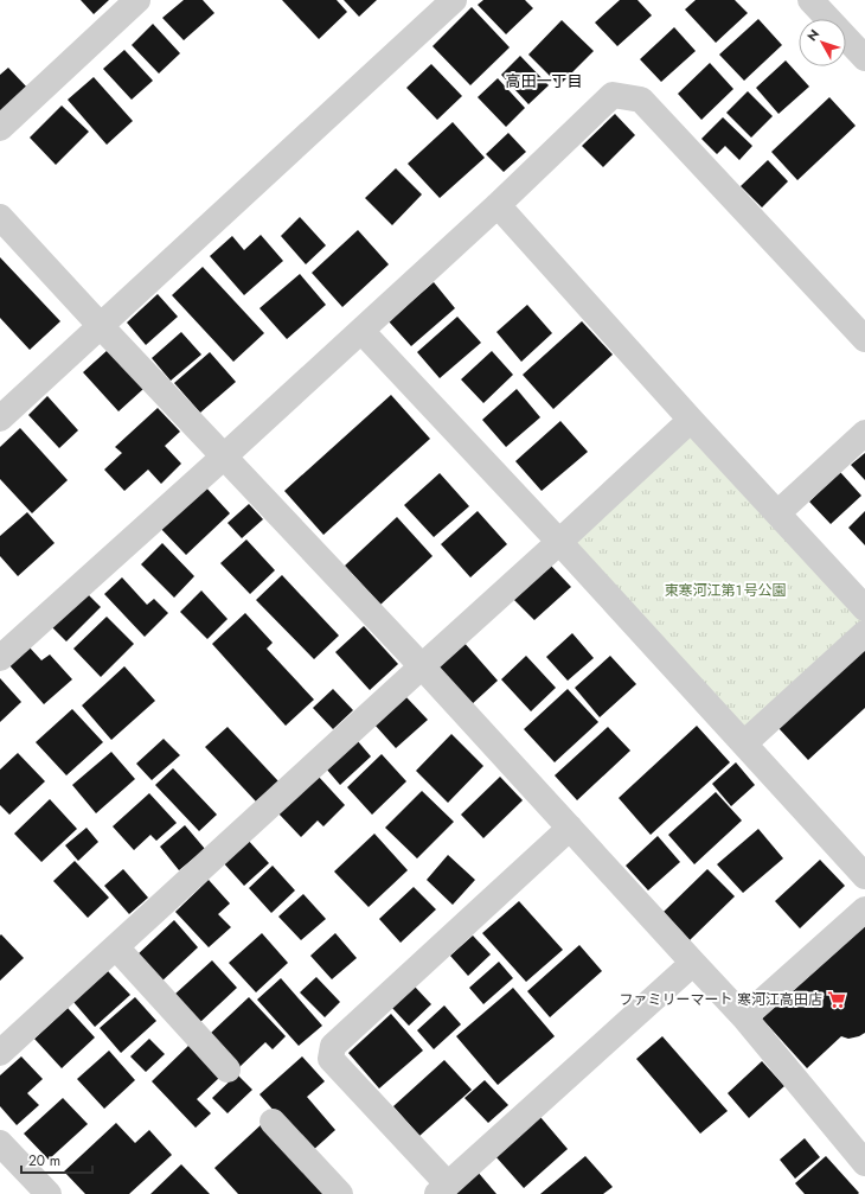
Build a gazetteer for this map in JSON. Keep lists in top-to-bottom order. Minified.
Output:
{"districts":["高田一丁目"],"parks":["東寒河江第１号公園"],"places":{"supermarket":["ファミリーマート 寒河江高田店"]},"scale_bar":"20 m","north":"top left"}
